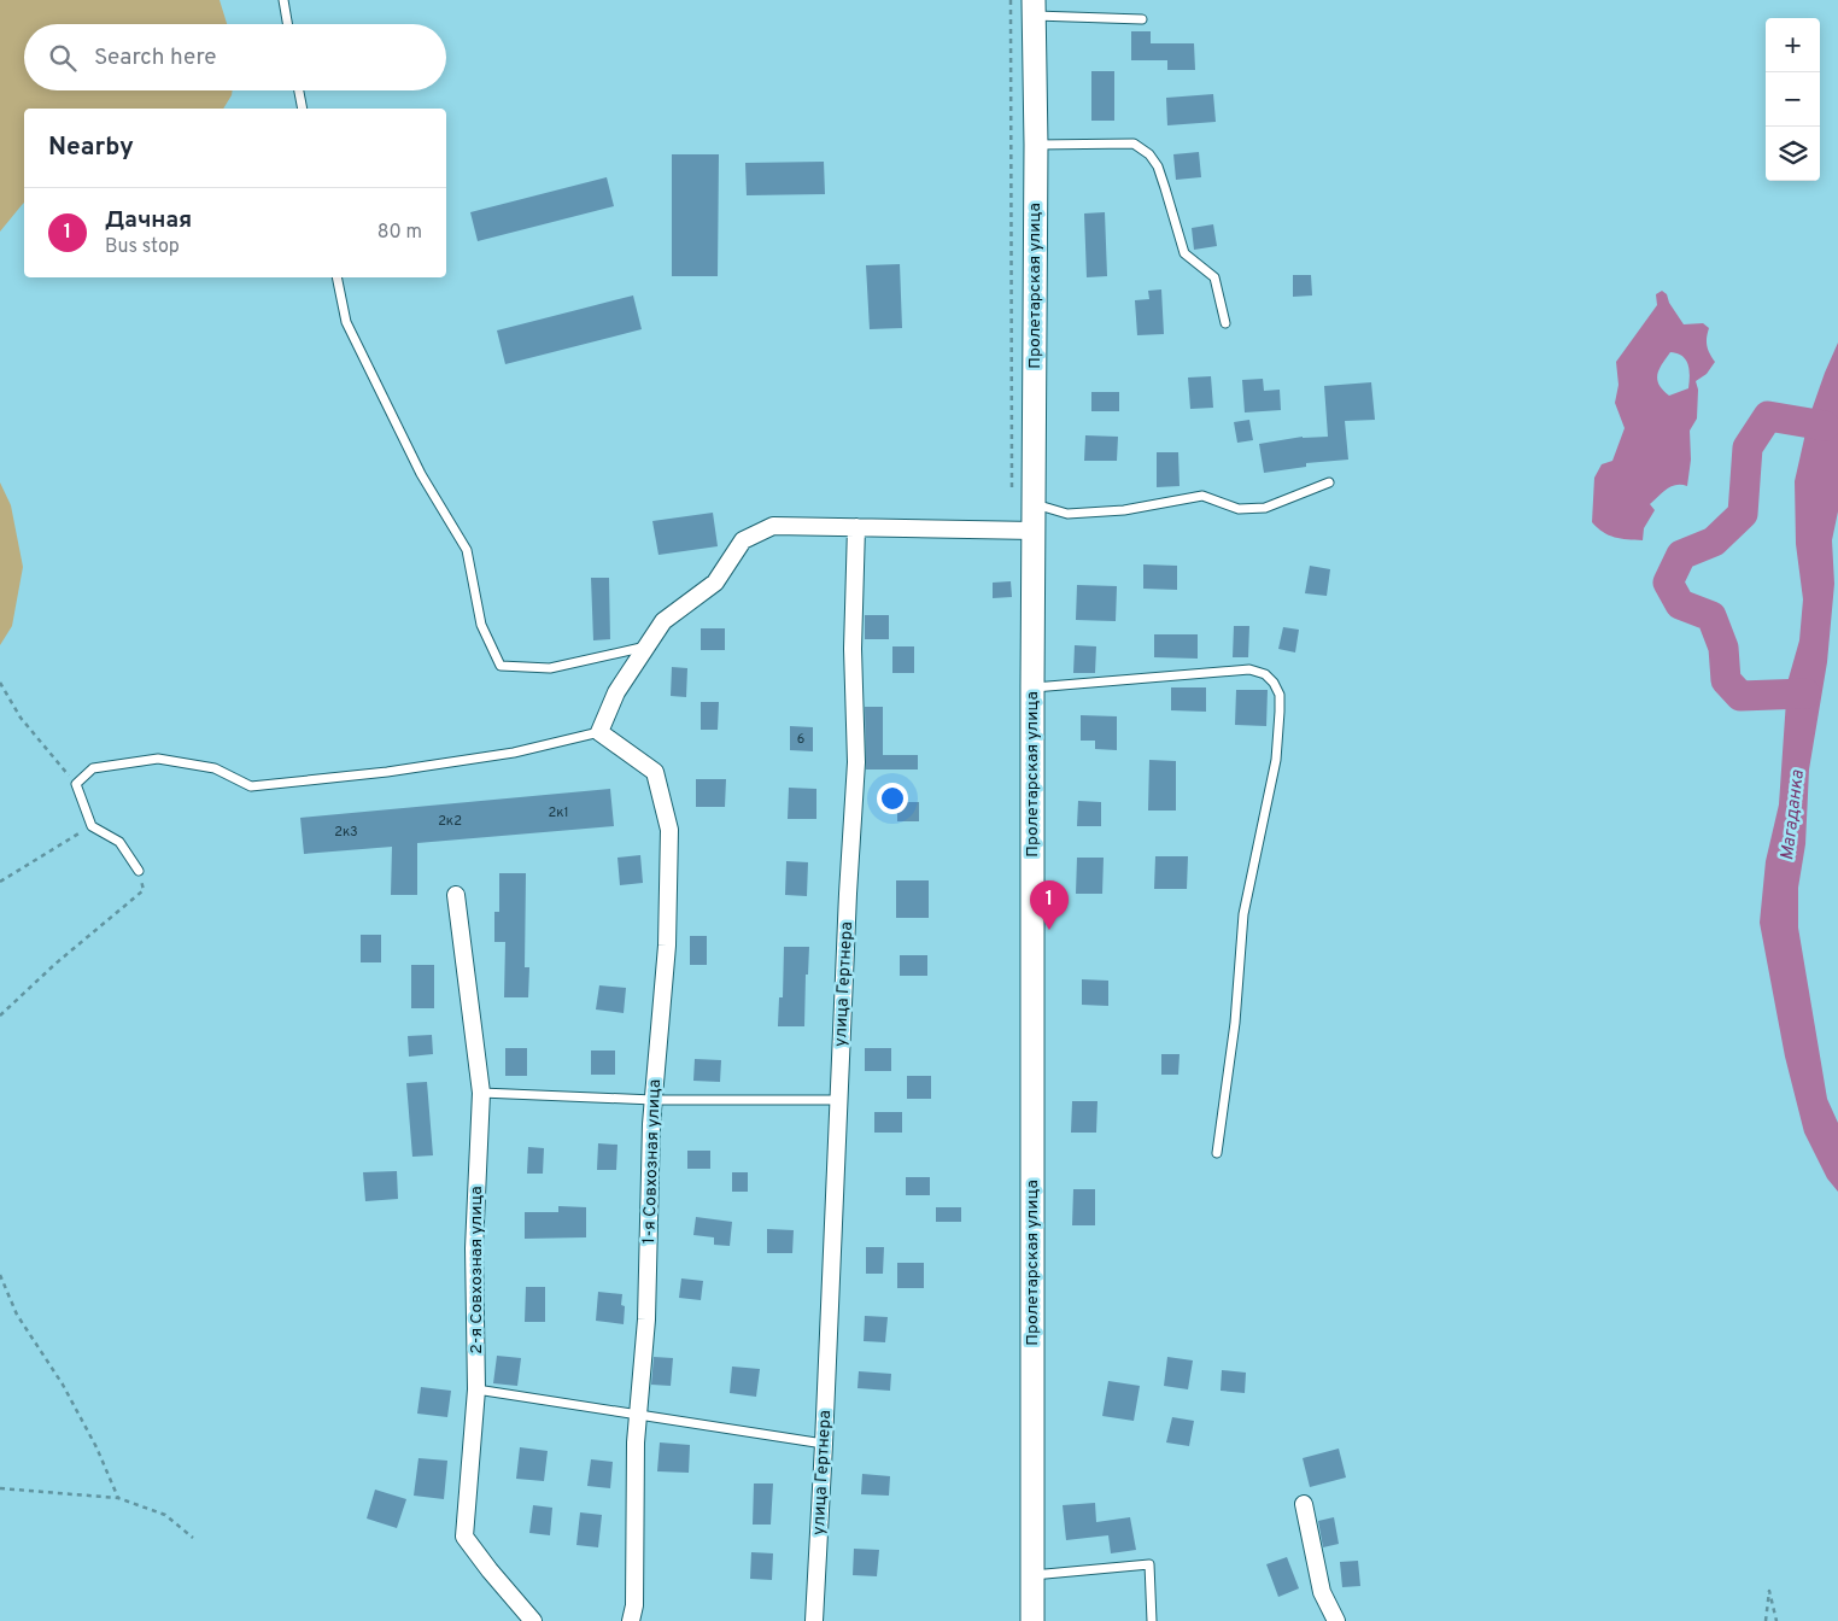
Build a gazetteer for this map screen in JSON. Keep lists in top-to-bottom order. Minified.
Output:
{"streets":{"main road":["Пролетарская улица"],"street":["улица Гертнера","1-я Совхозная улица","2-я Совхозная улица"]},"water":["Магаданка"],"house_numbers":["6","2к1","2к2","2к3"],"page":{"map_buttons":["+","−"],"search":"Search here","heading":"Nearby","list":[{"mark":"1","name":"Дачная","note":"Bus stop","value":"80 m"}],"pins":"1"}}
